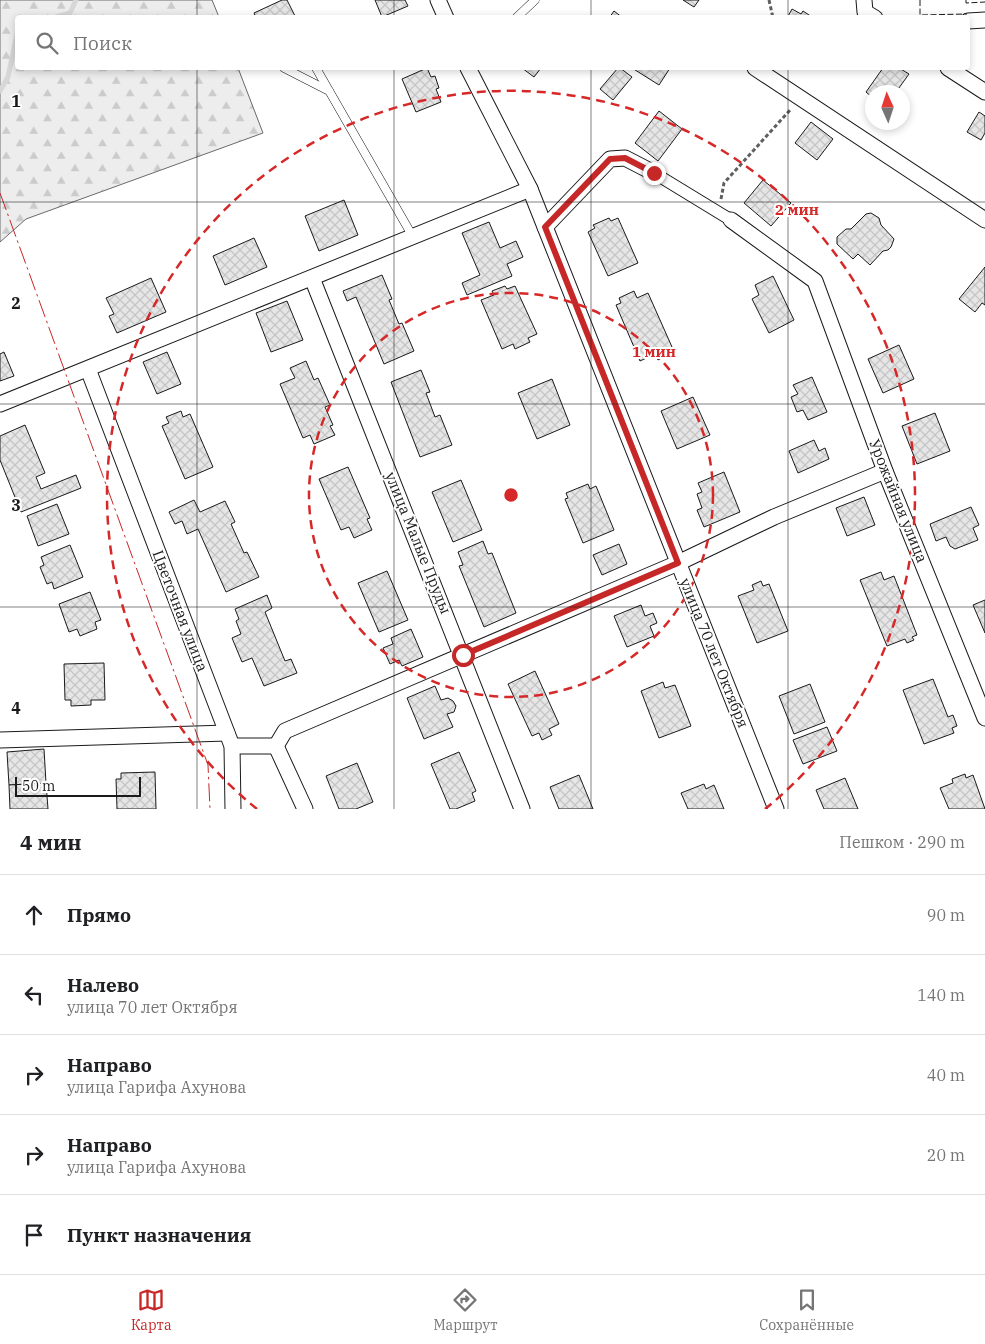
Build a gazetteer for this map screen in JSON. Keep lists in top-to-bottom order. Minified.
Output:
{"streets":{"street":["Урожайная улица","улица Малые Пруды","Цветочная улица","улица 70 лет Октября"]},"scale_bar":"50 m","north":"top","page":{"search":"Поиск","scale":"50 m","heading":["4 мин","Пешком · 290 m"],"list":[["Прямо","90 m"],["Налево","улица 70 лет Октября","140 m"],["Направо","улица Гарифа Ахунова","40 m"],["Направо","улица Гарифа Ахунова","20 m"],"Пункт назначения"],"nav":["Карта","Маршрут","Сохранённые"]},"grid":{"rows":["1","2","3","4"]},"rings":["2 мин","1 мин"]}
